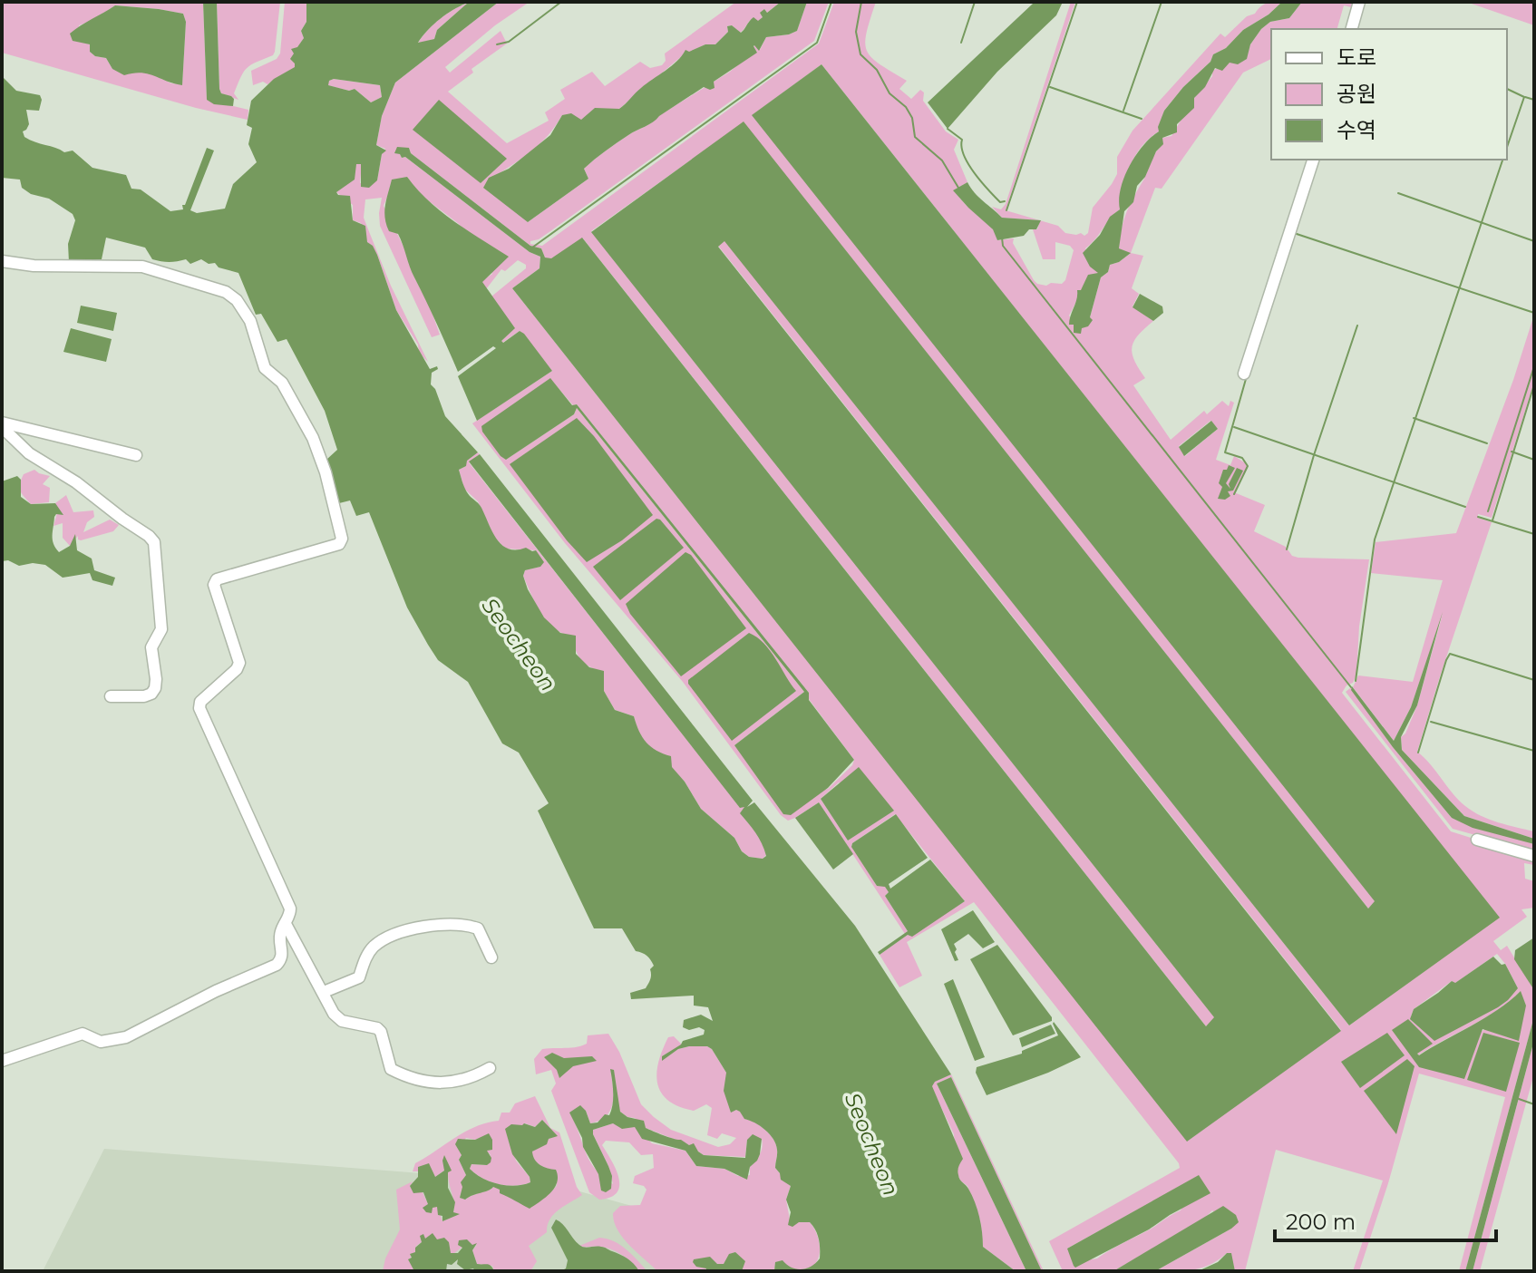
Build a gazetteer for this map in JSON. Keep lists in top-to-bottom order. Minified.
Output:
{"water":["Seocheon"],"legend":["도로","공원","수역"],"scale_bar":"200 m"}
